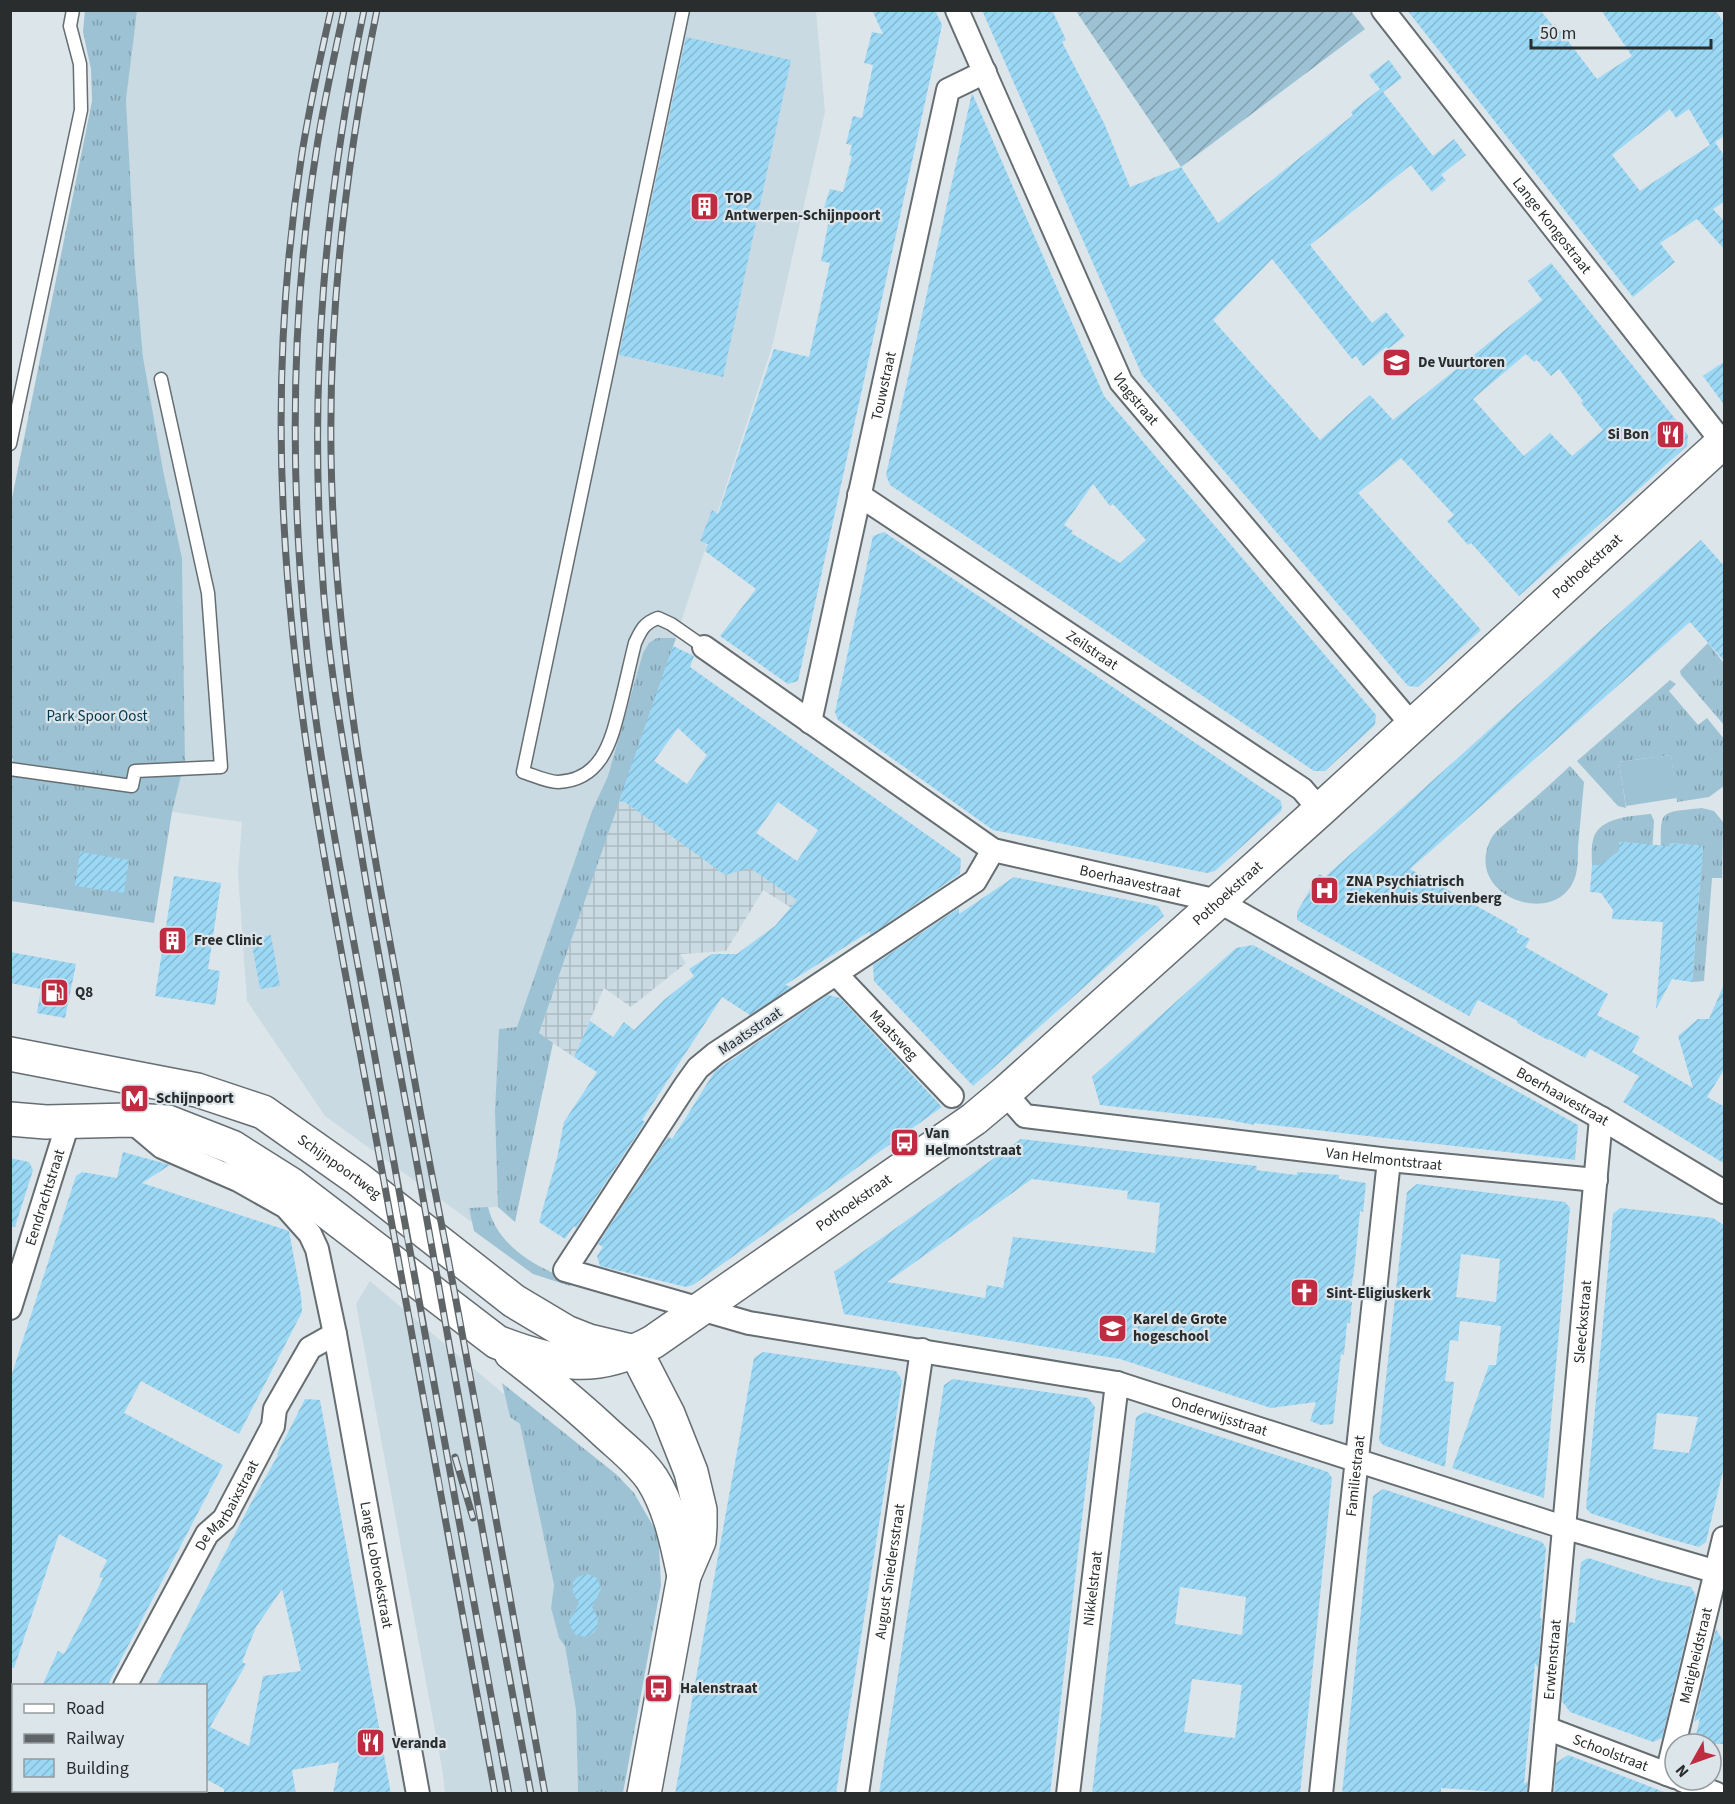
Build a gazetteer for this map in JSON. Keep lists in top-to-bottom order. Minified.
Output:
{"streets":{"street":["Lange Kongostraat","Touwstraat","Vlagstraat","Pothoekstraat","Zeilstraat","Boerhaavestraat","Maatsstraat","Maatsweg","Van Helmontstraat","Schijnpoortweg","Eendrachtstraat","Sleeckxstraat","Onderwijsstraat","Familiestraat","De Marbaixstraat","Lange Lobroekstraat","August Sniedersstraat","Nikkelstraat","Matigheidstraat","Erwtenstraat","Schoolstraat"]},"crossings":[["Lange Kongostraat","Pothoekstraat"],["Touwstraat","Vlagstraat"],["Touwstraat","Zeilstraat"],["Touwstraat","Boerhaavestraat"],["Vlagstraat","Pothoekstraat"],["Pothoekstraat","Zeilstraat"],["Pothoekstraat","Boerhaavestraat"],["Pothoekstraat","Maatsstraat"],["Pothoekstraat","Van Helmontstraat"],["Pothoekstraat","Onderwijsstraat"],["Boerhaavestraat","Maatsstraat"],["Boerhaavestraat","Sleeckxstraat"],["Maatsstraat","Maatsweg"],["Maatsstraat","Onderwijsstraat"],["Van Helmontstraat","Sleeckxstraat"],["Van Helmontstraat","Familiestraat"],["Sleeckxstraat","Onderwijsstraat"],["Sleeckxstraat","Erwtenstraat"],["Onderwijsstraat","Familiestraat"],["Onderwijsstraat","August Sniedersstraat"],["Onderwijsstraat","Nikkelstraat"],["Onderwijsstraat","Matigheidstraat"],["Onderwijsstraat","Erwtenstraat"],["De Marbaixstraat","Lange Lobroekstraat"],["Erwtenstraat","Schoolstraat"]],"parks":["Park Spoor Oost"],"places":{"building":["TOP Antwerpen-Schijnpoort","Free Clinic"],"school or university":["De Vuurtoren","Karel de Grote hogeschool"],"restaurant":["Si Bon","Veranda"],"hospital":["ZNA Psychiatrisch Ziekenhuis Stuivenberg"],"fuel station":["Q8"],"metro station":["Schijnpoort"],"bus stop":["Van Helmontstraat","Halenstraat"],"church":["Sint-Eligiuskerk"]},"legend":["Road","Railway","Building"],"scale_bar":"50 m","north":"bottom left"}
